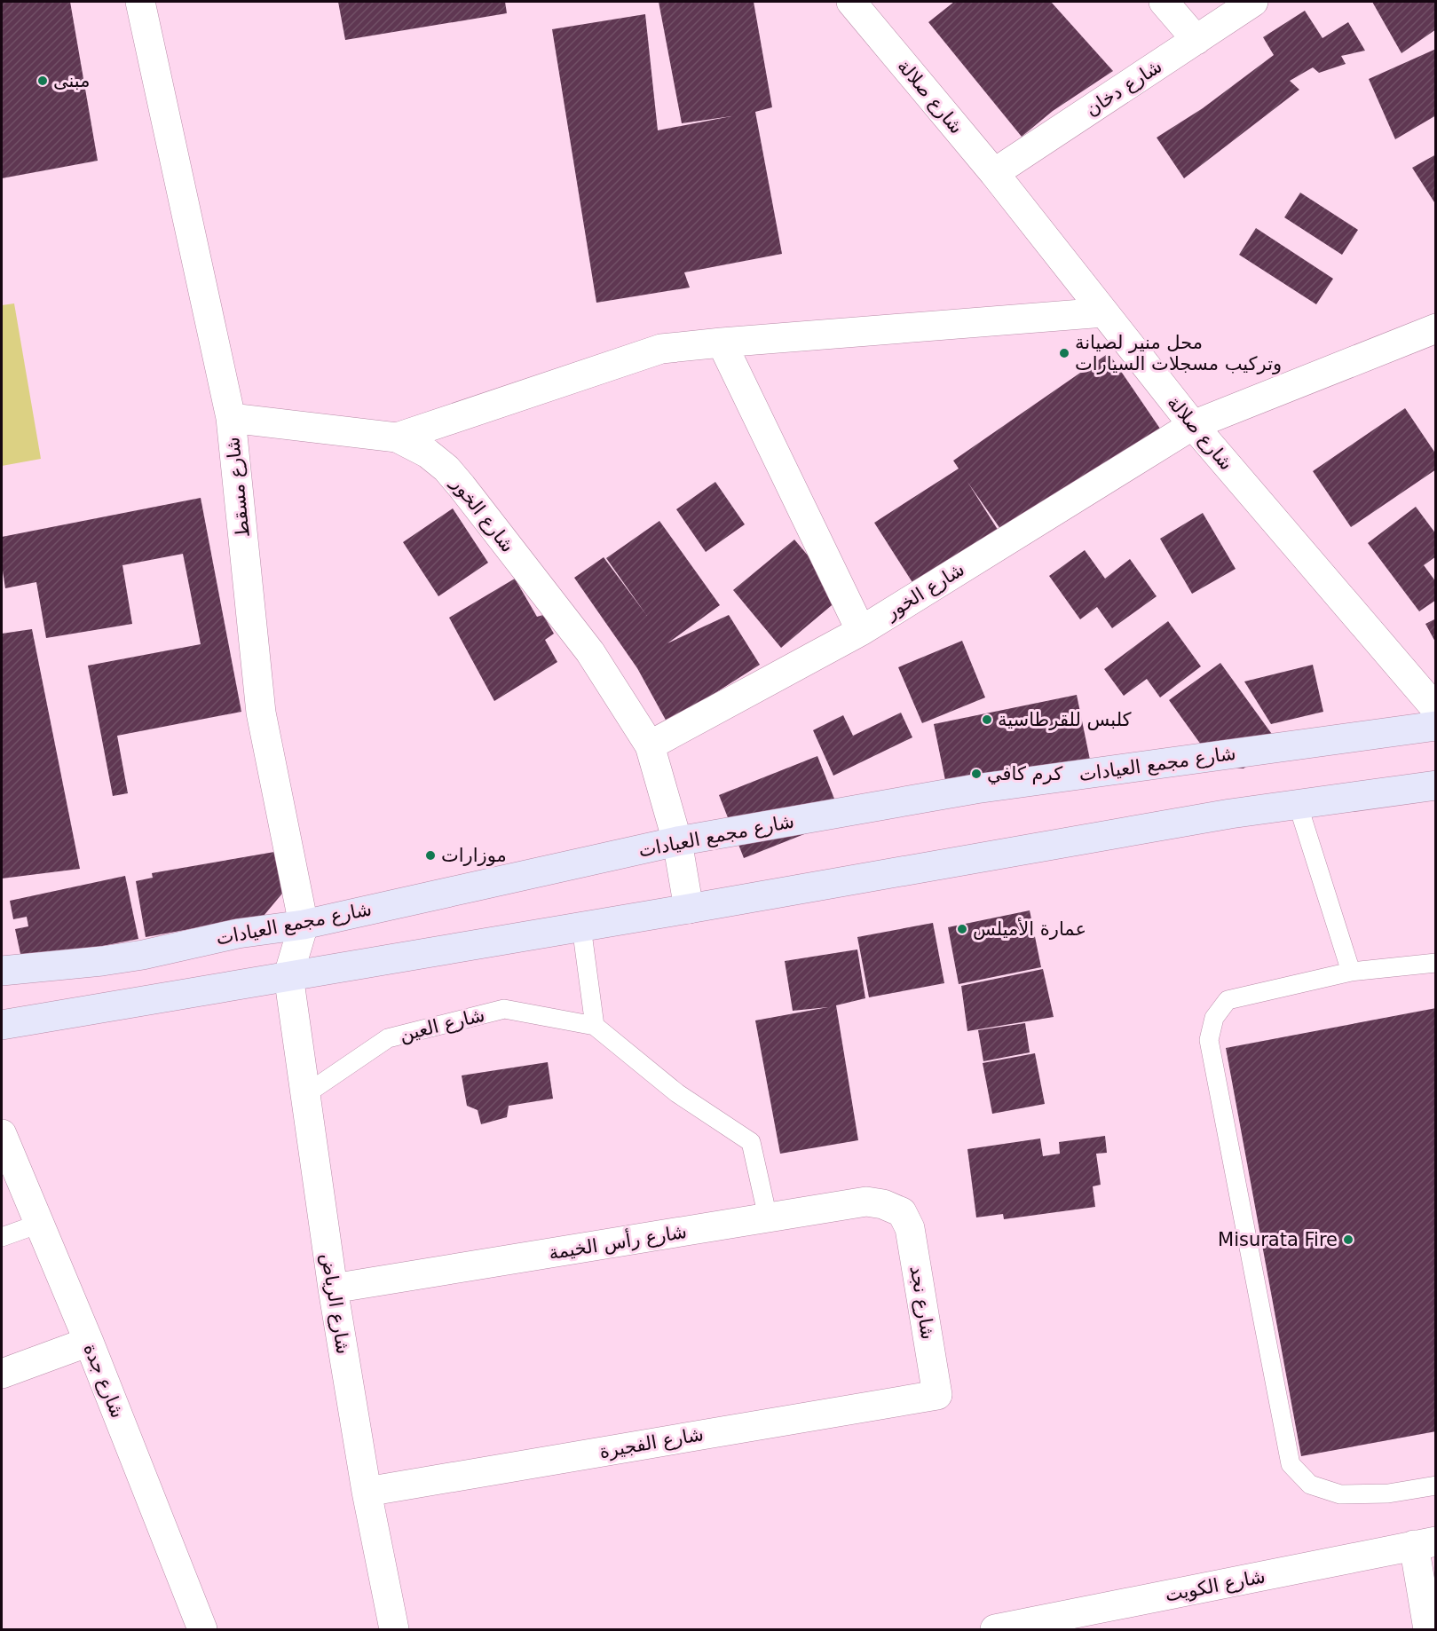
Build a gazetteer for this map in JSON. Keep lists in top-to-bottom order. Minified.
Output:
{"streets":{"main road":["شارع مجمع العيادات"],"street":["شارع دخان","شارع صلالة","شارع مسقط","شارع الخور","شارع رأس الخيمة","شارع نجد","شارع الرياض","شارع جدة","شارع الفجيرة","شارع الكويت"],"lane":["شارع العين"]},"crossings":[["شارع دخان","شارع صلالة"],["شارع صلالة","شارع الخور"],["شارع مسقط","شارع الخور"],["شارع مسقط","شارع مجمع العيادات"],["شارع مسقط","شارع الرياض"],["شارع الخور","شارع مجمع العيادات"],["شارع العين","شارع الرياض"],["شارع رأس الخيمة","شارع نجد"],["شارع رأس الخيمة","شارع الرياض"],["شارع نجد","شارع الفجيرة"],["شارع الرياض","شارع الفجيرة"]],"places":["مبنى","محل منير لصيانة وتركيب مسجلات السيارات","كلبس للقرطاسية","كرم كافي","موزارات","عمارة الأميلس","Misurata Fire"]}
